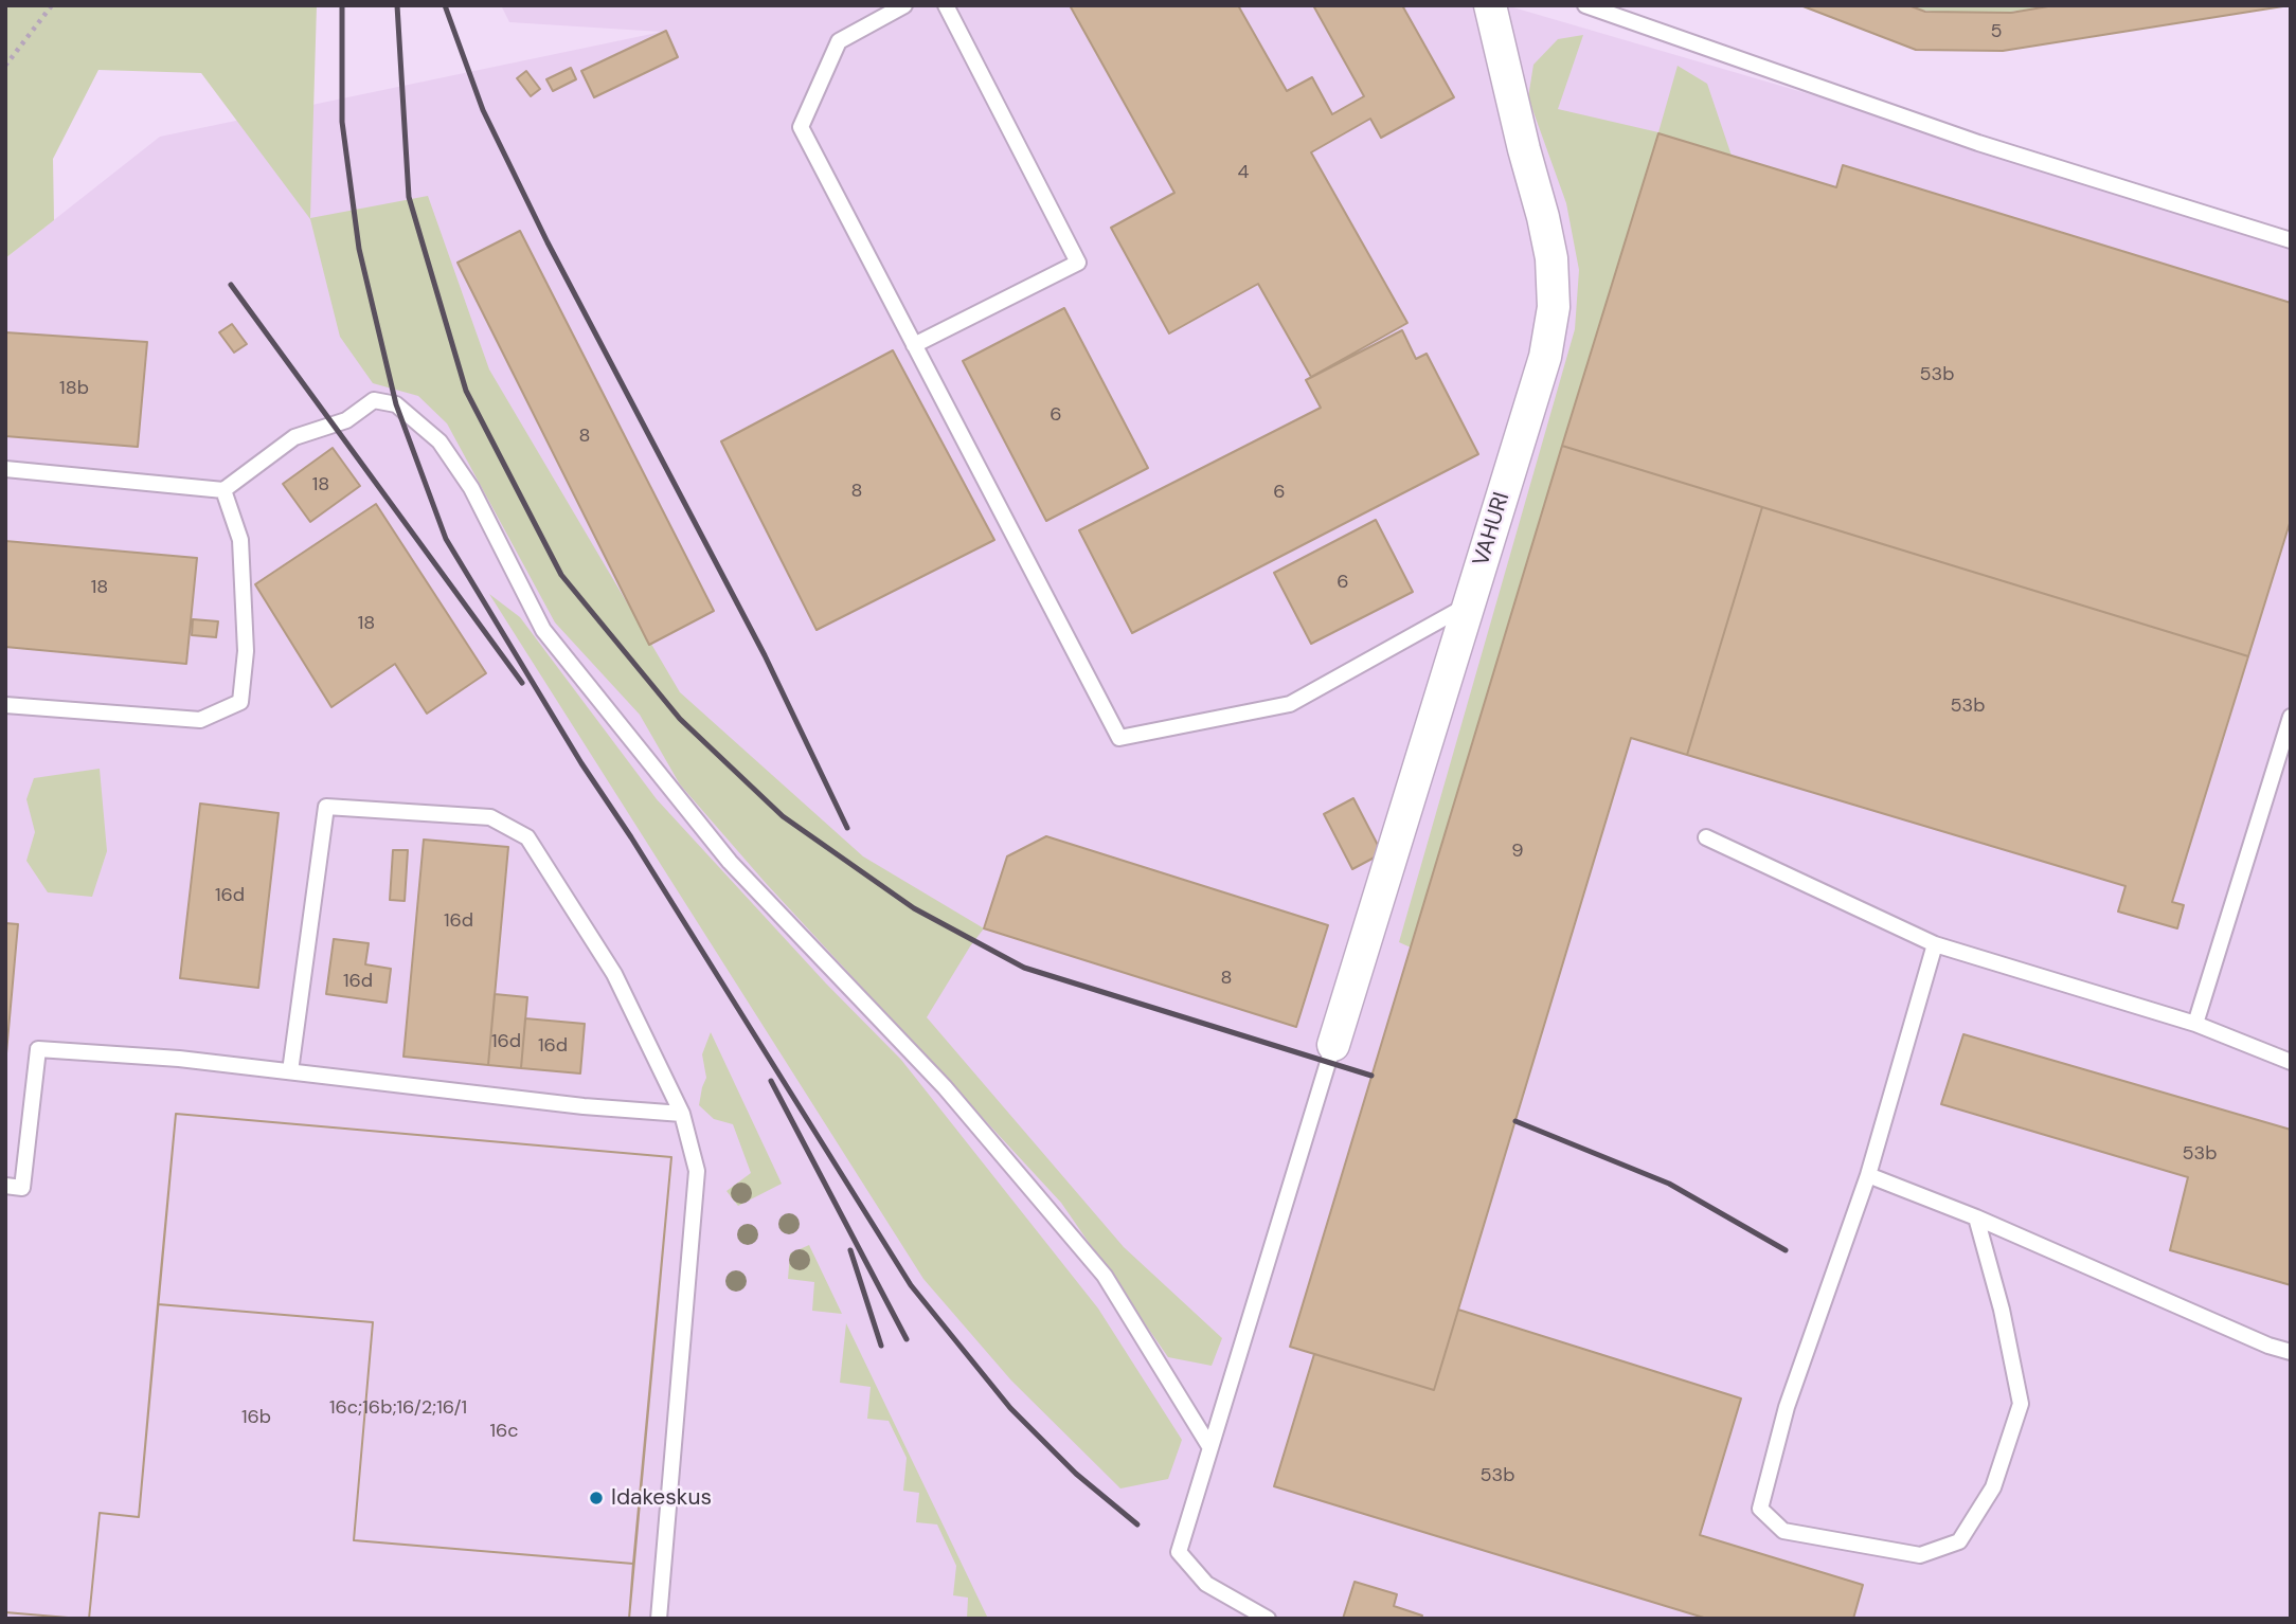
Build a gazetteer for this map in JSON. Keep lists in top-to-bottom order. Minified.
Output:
{"streets":{"street":["VAHURI"]},"places":["Idakeskus"],"house_numbers":["5","4","53b","18b","6","8","18","8","6","6","18","18","53b","9","16d","16d","8","16d","16d","16d","53b","16c;16b;16/2;16/1","16b","16c","53b"]}
